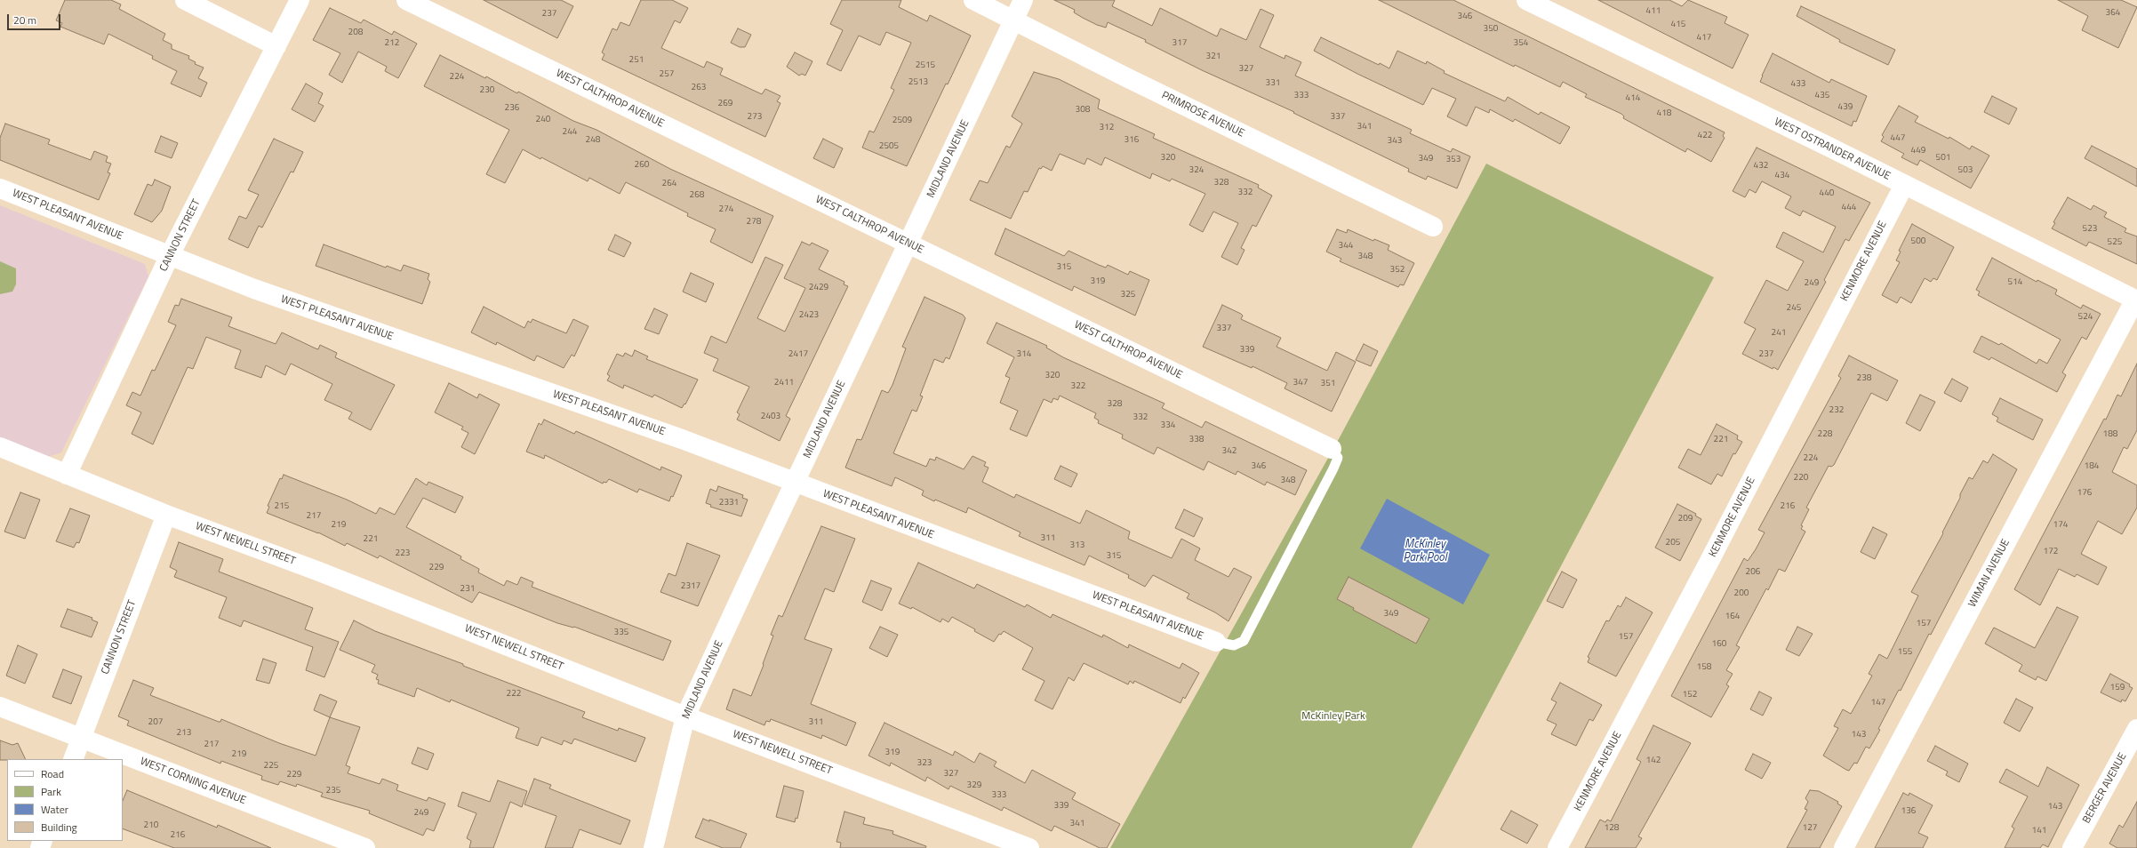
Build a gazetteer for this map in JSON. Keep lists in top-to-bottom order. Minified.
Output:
{"streets":{"street":["WEST CALTHROP AVENUE","PRIMROSE AVENUE","WEST OSTRANDER AVENUE","MIDLAND AVENUE","WEST PLEASANT AVENUE","CANNON STREET","KENMORE AVENUE","WEST NEWELL STREET","WIMAN AVENUE","WEST CORNING AVENUE","BERGER AVENUE"]},"crossings":[["WEST CALTHROP AVENUE","MIDLAND AVENUE"],["PRIMROSE AVENUE","MIDLAND AVENUE"],["WEST OSTRANDER AVENUE","KENMORE AVENUE"],["WEST OSTRANDER AVENUE","WIMAN AVENUE"],["MIDLAND AVENUE","WEST PLEASANT AVENUE"],["MIDLAND AVENUE","WEST NEWELL STREET"],["WEST PLEASANT AVENUE","CANNON STREET"],["CANNON STREET","WEST NEWELL STREET"],["CANNON STREET","WEST CORNING AVENUE"]],"water":["McKinley Park Pool"],"parks":["McKinley Park"],"house_numbers":["411","364","237","346","415","350","208","417","212","317","354","321","251","2515","327","257","224","2513","331","433","263","230","333","435","414","269","439","236","308","418","273","337","240","2509","341","312","244","422","447","248","316","343","2505","449","320","501","349","353","260","432","324","503","434","328","264","332","440","268","444","274","278","523","500","525","344","348","315","352","319","514","249","2429","325","245","2423","524","337","241","339","2417","314","237","320","238","2411","347","351","322","328","232","2403","332","334","228","188","338","221","342","224","346","184","220","348","176","2331","215","216","217","209","219","174","311","221","205","313","172","223","315","229","206","2317","231","200","349","164","157","335","157","160","155","158","159","222","152","147","207","311","213","143","217","319","219","142","323","225","327","229","329","235","333","339","143","136","249","341","210","128","127","141","216"],"legend":["Road","Park","Water","Building"],"scale_bar":"20 m"}
